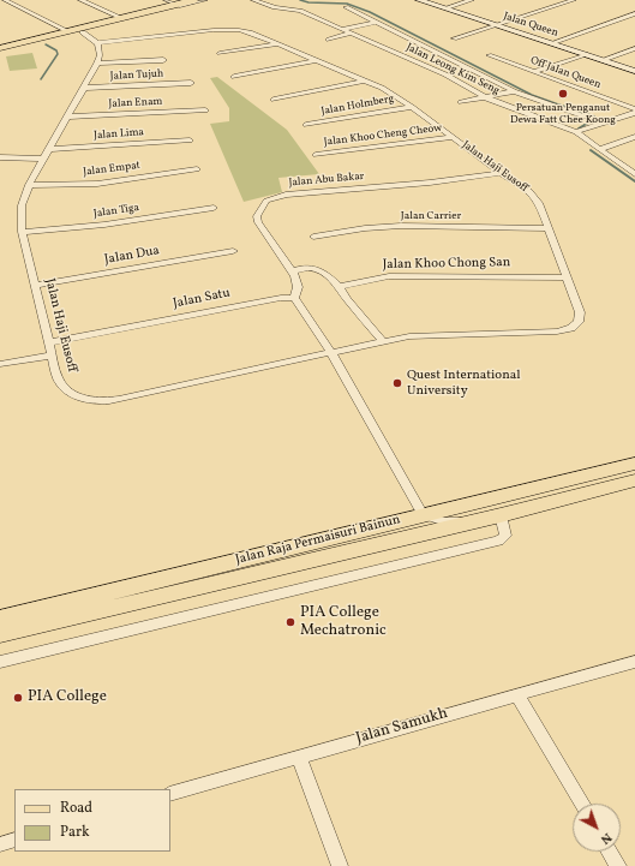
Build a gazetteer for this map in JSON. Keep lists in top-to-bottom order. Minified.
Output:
{"streets":{"main road":["Jalan Queen","Jalan Raja Permaisuri Bainun"],"street":["Jalan Leong Kim Seng","Off Jalan Queen","Jalan Tujuh","Jalan Enam","Jalan Holmberg","Jalan Lima","Jalan Khoo Cheng Cheow","Jalan Haji Eusoff","Jalan Empat","Jalan Abu Bakar","Jalan Tiga","Jalan Carrier","Jalan Dua","Jalan Khoo Chong San","Jalan Satu","Jalan Samukh"]},"crossings":[["Jalan Tujuh","Jalan Haji Eusoff"],["Jalan Enam","Jalan Haji Eusoff"],["Jalan Holmberg","Jalan Haji Eusoff"],["Jalan Lima","Jalan Haji Eusoff"],["Jalan Khoo Cheng Cheow","Jalan Haji Eusoff"],["Jalan Haji Eusoff","Jalan Empat"],["Jalan Haji Eusoff","Jalan Abu Bakar"],["Jalan Haji Eusoff","Jalan Tiga"],["Jalan Haji Eusoff","Jalan Carrier"],["Jalan Haji Eusoff","Jalan Dua"],["Jalan Haji Eusoff","Jalan Khoo Chong San"],["Jalan Haji Eusoff","Jalan Satu"],["Jalan Abu Bakar","Jalan Satu"]],"places":["Persatuan Penganut Dewa Fatt Chee Koong","Quest International University","PIA College Mechatronic","PIA College"],"legend":["Road","Park"],"north":"bottom right"}
